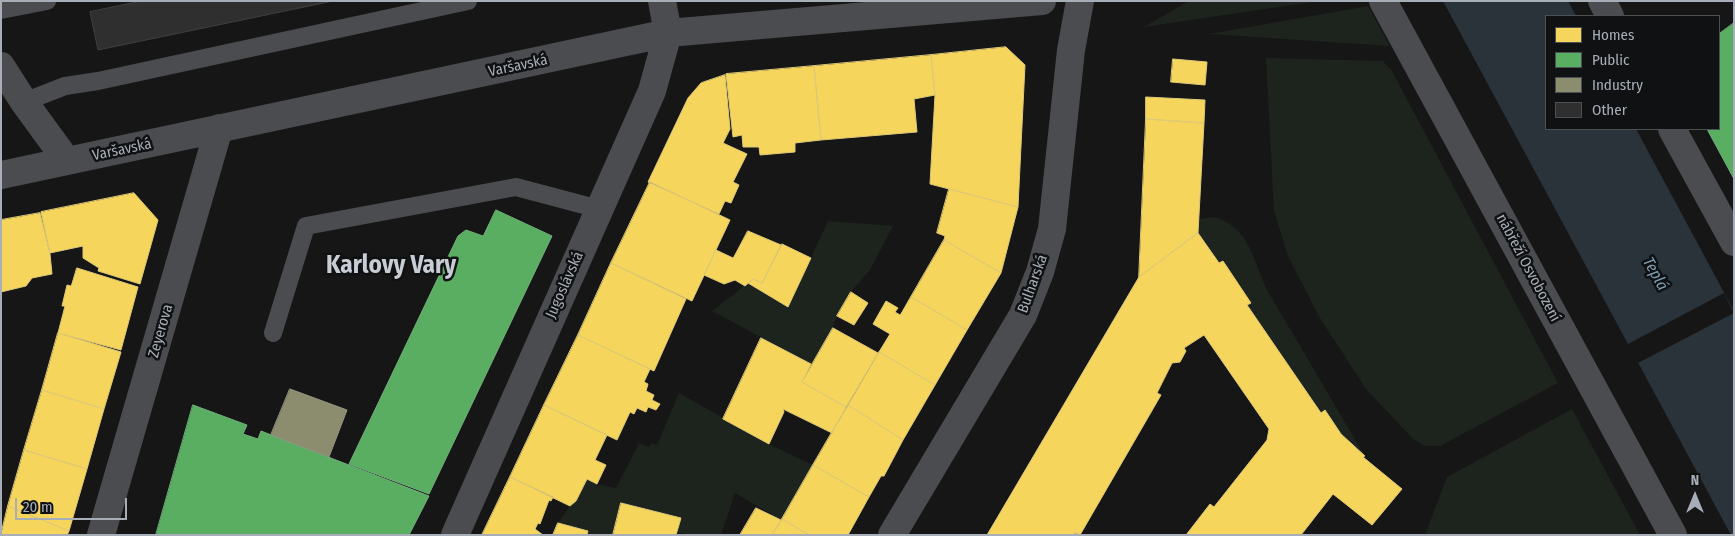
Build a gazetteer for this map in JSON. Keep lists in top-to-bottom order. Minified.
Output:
{"streets":{"street":["Varšavská","nábřeží Osvobození","Bulharská","Jugoslávská","Zeyerova"]},"crossings":[["Varšavská","Jugoslávská"],["Varšavská","Zeyerova"]],"districts":["Karlovy Vary"],"water":["Teplá"],"legend":["Homes","Public","Industry","Other"],"scale_bar":"20 m","north":"top"}
